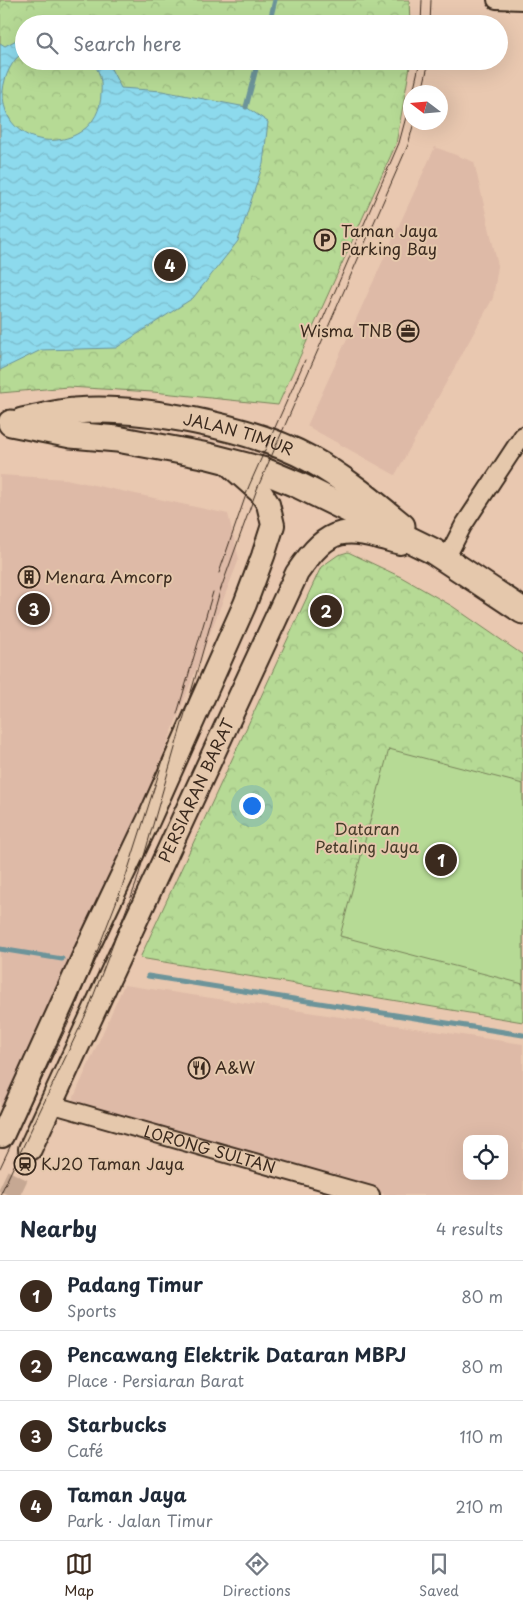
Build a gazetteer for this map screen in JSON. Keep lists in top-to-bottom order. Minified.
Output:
{"streets":{"main road":["JALAN TIMUR"],"street":["PERSIARAN BARAT","LORONG SULTAN"]},"crossings":[["JALAN TIMUR","PERSIARAN BARAT"],["PERSIARAN BARAT","LORONG SULTAN"]],"parks":["Dataran Petaling Jaya"],"places":{"parking":["Taman Jaya Parking Bay"],"office":["Wisma TNB"],"building":["Menara Amcorp"],"restaurant":["A&W"],"station":["KJ20 Taman Jaya"]},"north":"left","page":{"search":"Search here","pins":["4","3","2","1"],"heading":["Nearby","4 results"],"list":[{"mark":"1","name":"Padang Timur","note":"Sports","value":"80 m"},{"mark":"2","name":"Pencawang Elektrik Dataran MBPJ","note":"Place · Persiaran Barat","value":"80 m"},{"mark":"3","name":"Starbucks","note":"Café","value":"110 m"},{"mark":"4","name":"Taman Jaya","note":"Park · Jalan Timur","value":"210 m"}],"nav":["Map","Directions","Saved"]}}
